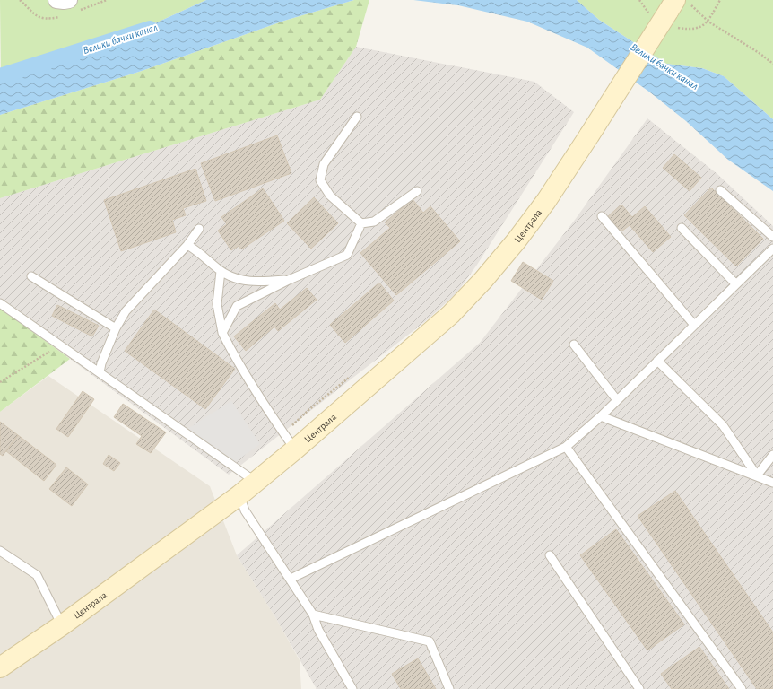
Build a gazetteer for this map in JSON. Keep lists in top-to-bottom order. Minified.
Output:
{"streets":{"main road":["Централа"]},"water":["Велики бачки канал"]}
